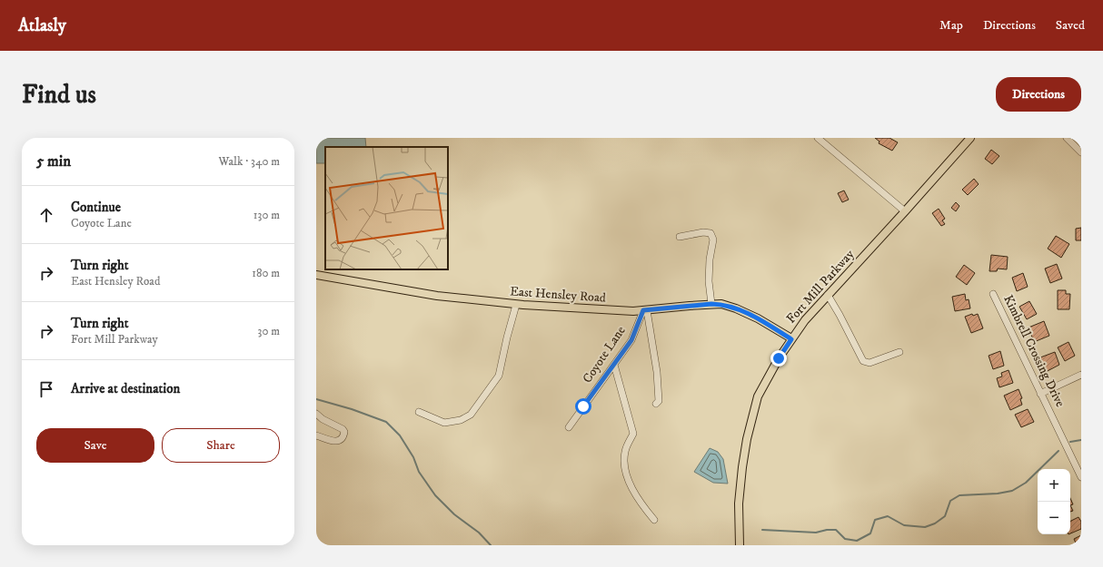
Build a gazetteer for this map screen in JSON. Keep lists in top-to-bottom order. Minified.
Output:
{"streets":{"main road":["Fort Mill Parkway","East Hensley Road"],"street":["Kimbrell Crossing Drive","Coyote Lane"]},"crossings":[["Fort Mill Parkway","East Hensley Road"],["East Hensley Road","Coyote Lane"]],"page":{"header":"Atlasly","nav":["Map","Directions","Saved"],"buttons":["Directions",["Save","Share"]],"title":"Find us","heading":["5 min","Walk · 340 m"],"list":[["Continue","Coyote Lane","130 m"],["Turn right","East Hensley Road","180 m"],["Turn right","Fort Mill Parkway","30 m"],"Arrive at destination"],"map_buttons":["+","−"]}}
